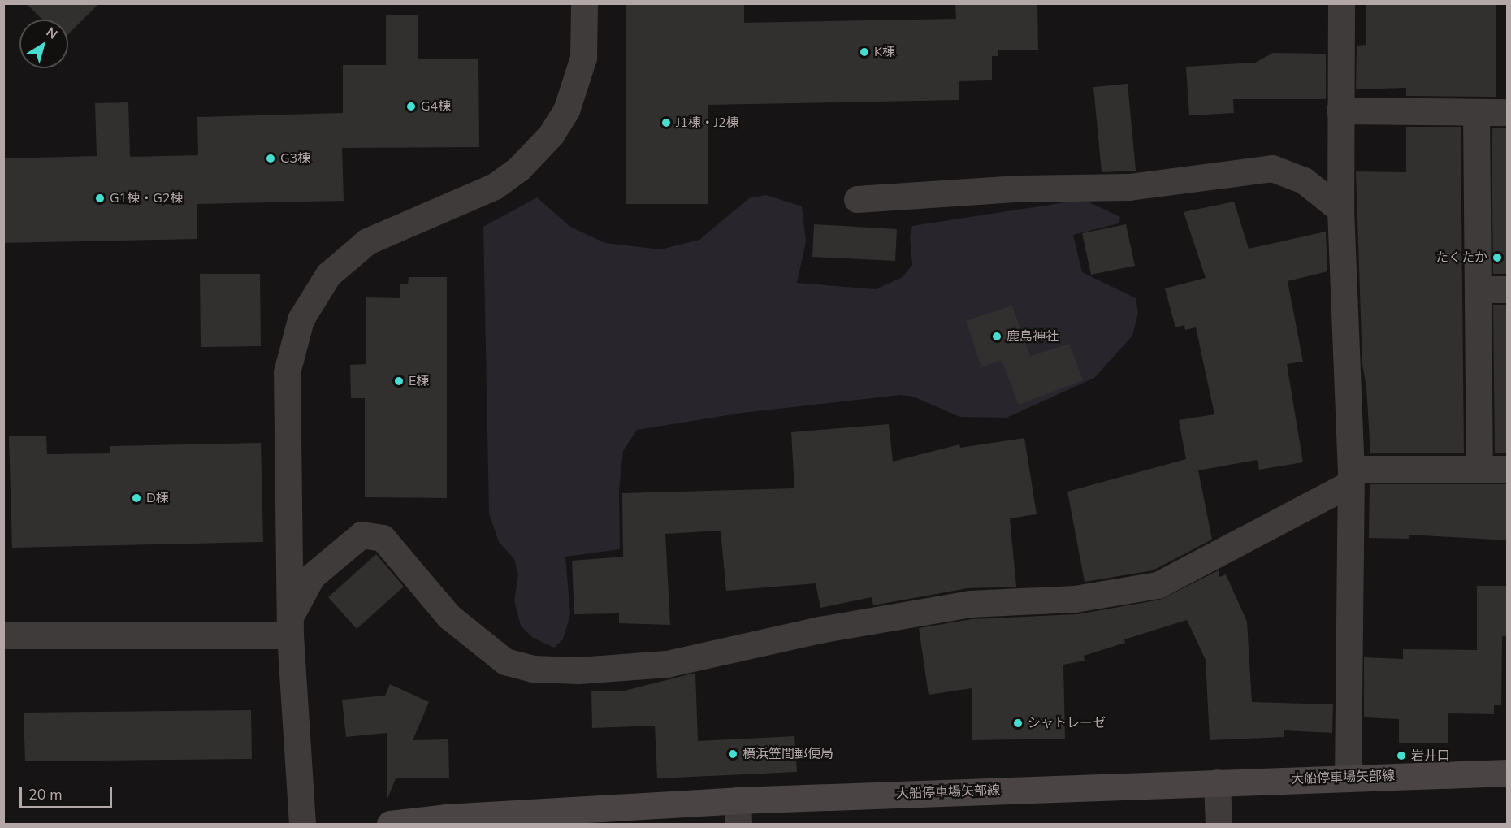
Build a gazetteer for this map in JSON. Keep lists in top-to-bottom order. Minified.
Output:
{"streets":{"main road":["大船停車場矢部線"]},"places":["K棟","G4棟","J1棟・J2棟","G3棟","G1棟・G2棟","たくたか","鹿島神社","E棟","D棟","シャトレーゼ","横浜笠間郵便局","岩井口"],"scale_bar":"20 m","north":"top right"}
